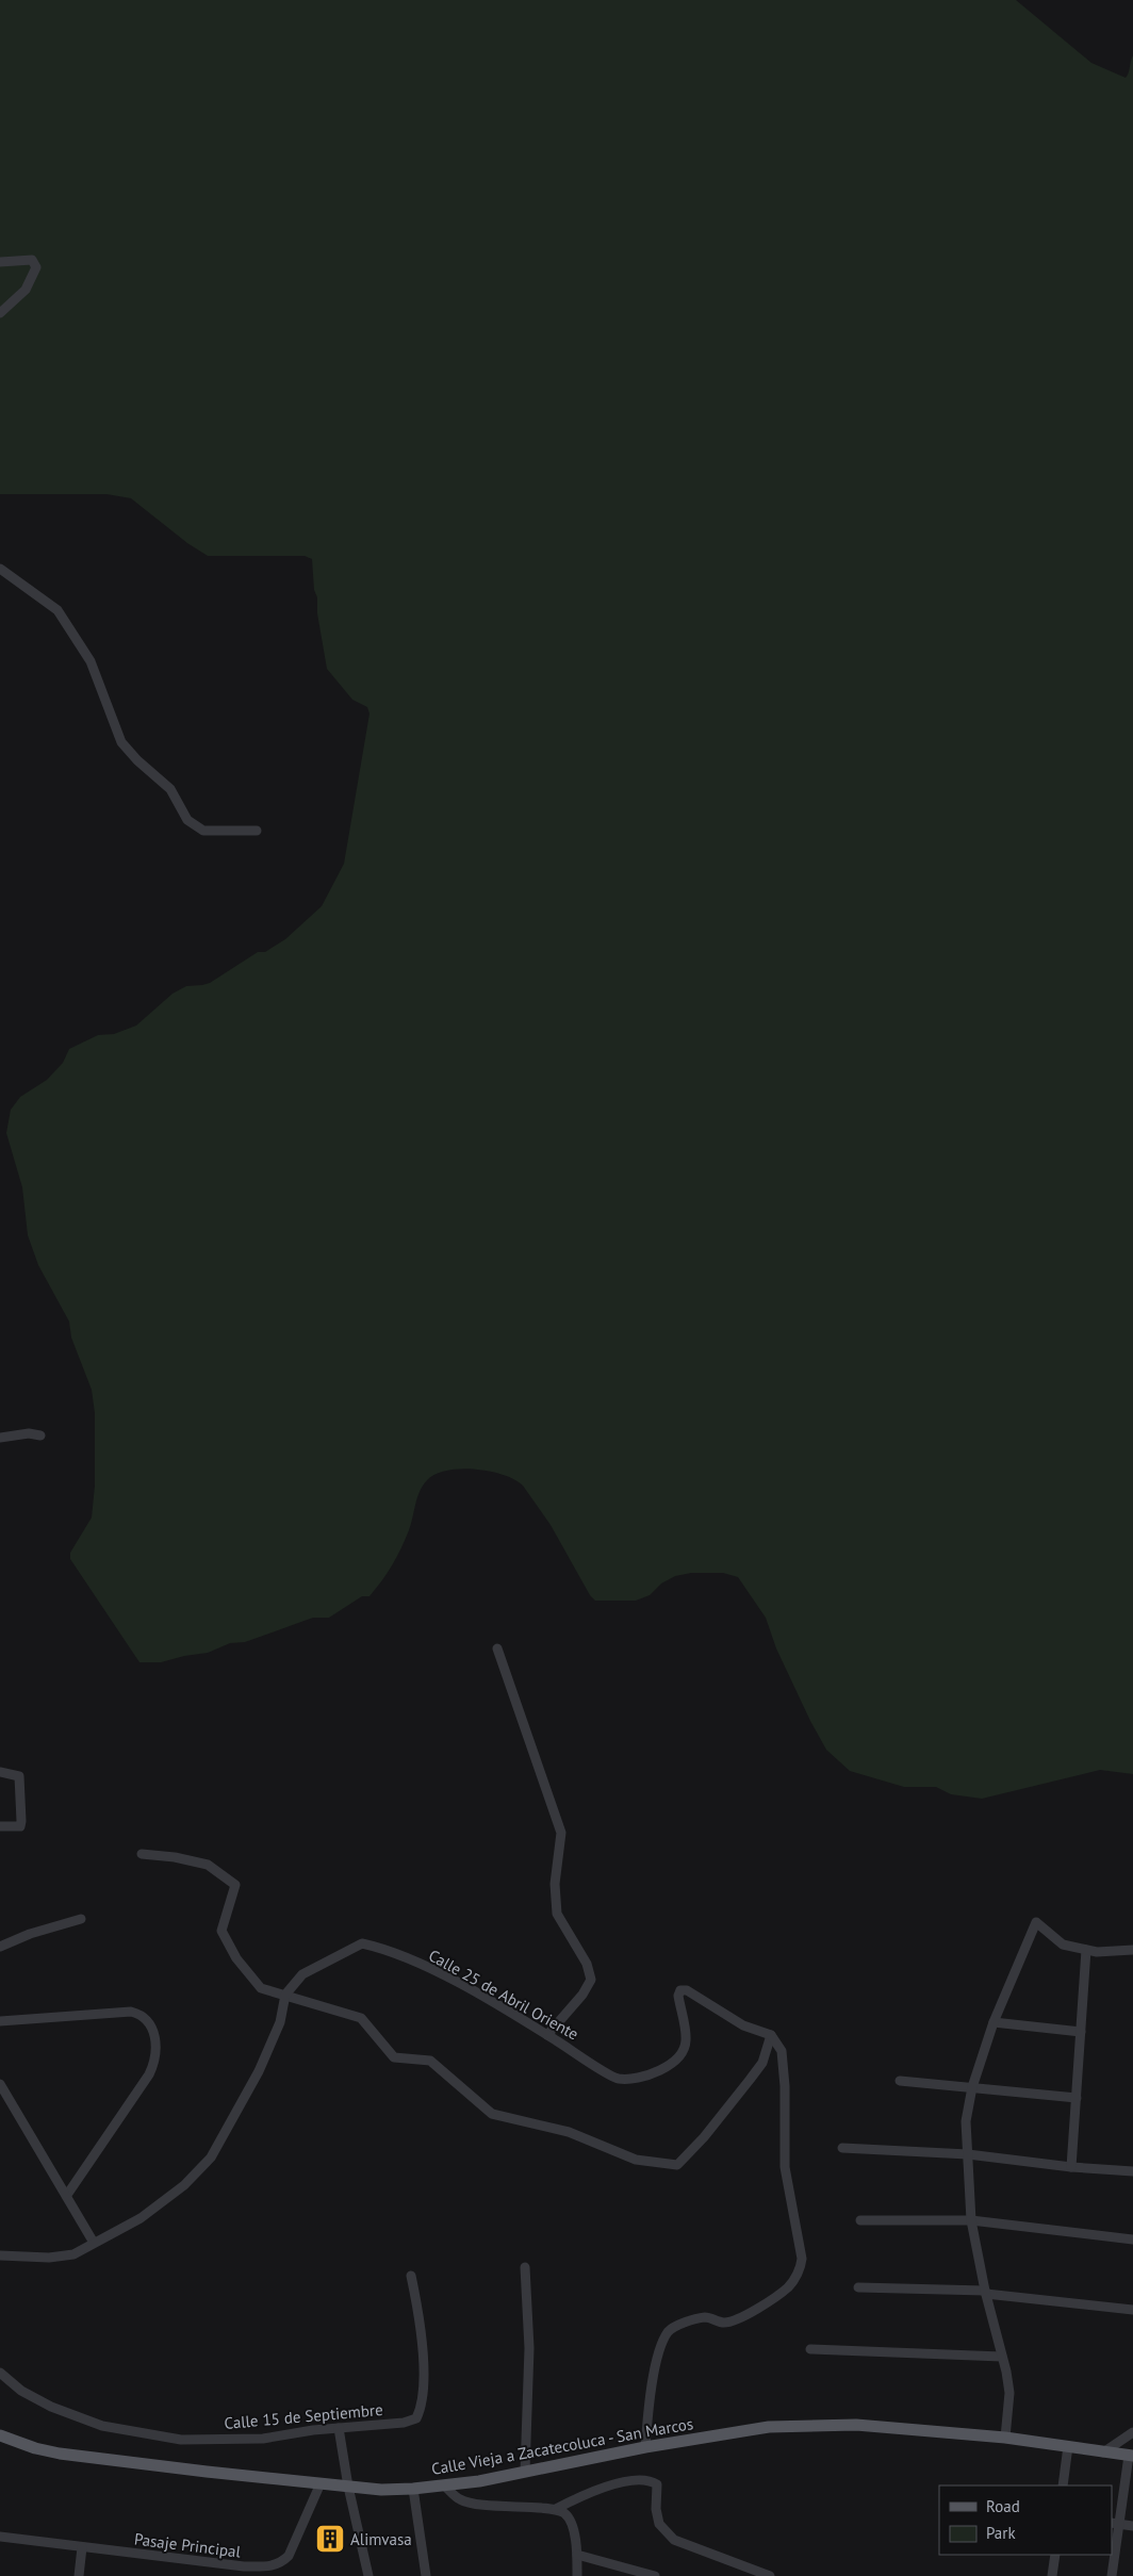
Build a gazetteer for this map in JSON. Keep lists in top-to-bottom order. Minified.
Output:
{"streets":{"main road":["Calle Vieja a Zacatecoluca - San Marcos"],"street":["Calle 25 de Abril Oriente","Calle 15 de Septiembre","Pasaje Principal"]},"crossings":[["Calle Vieja a Zacatecoluca - San Marcos","Pasaje Principal"]],"places":{"building":["Alimvasa"]},"legend":["Road","Park"]}
